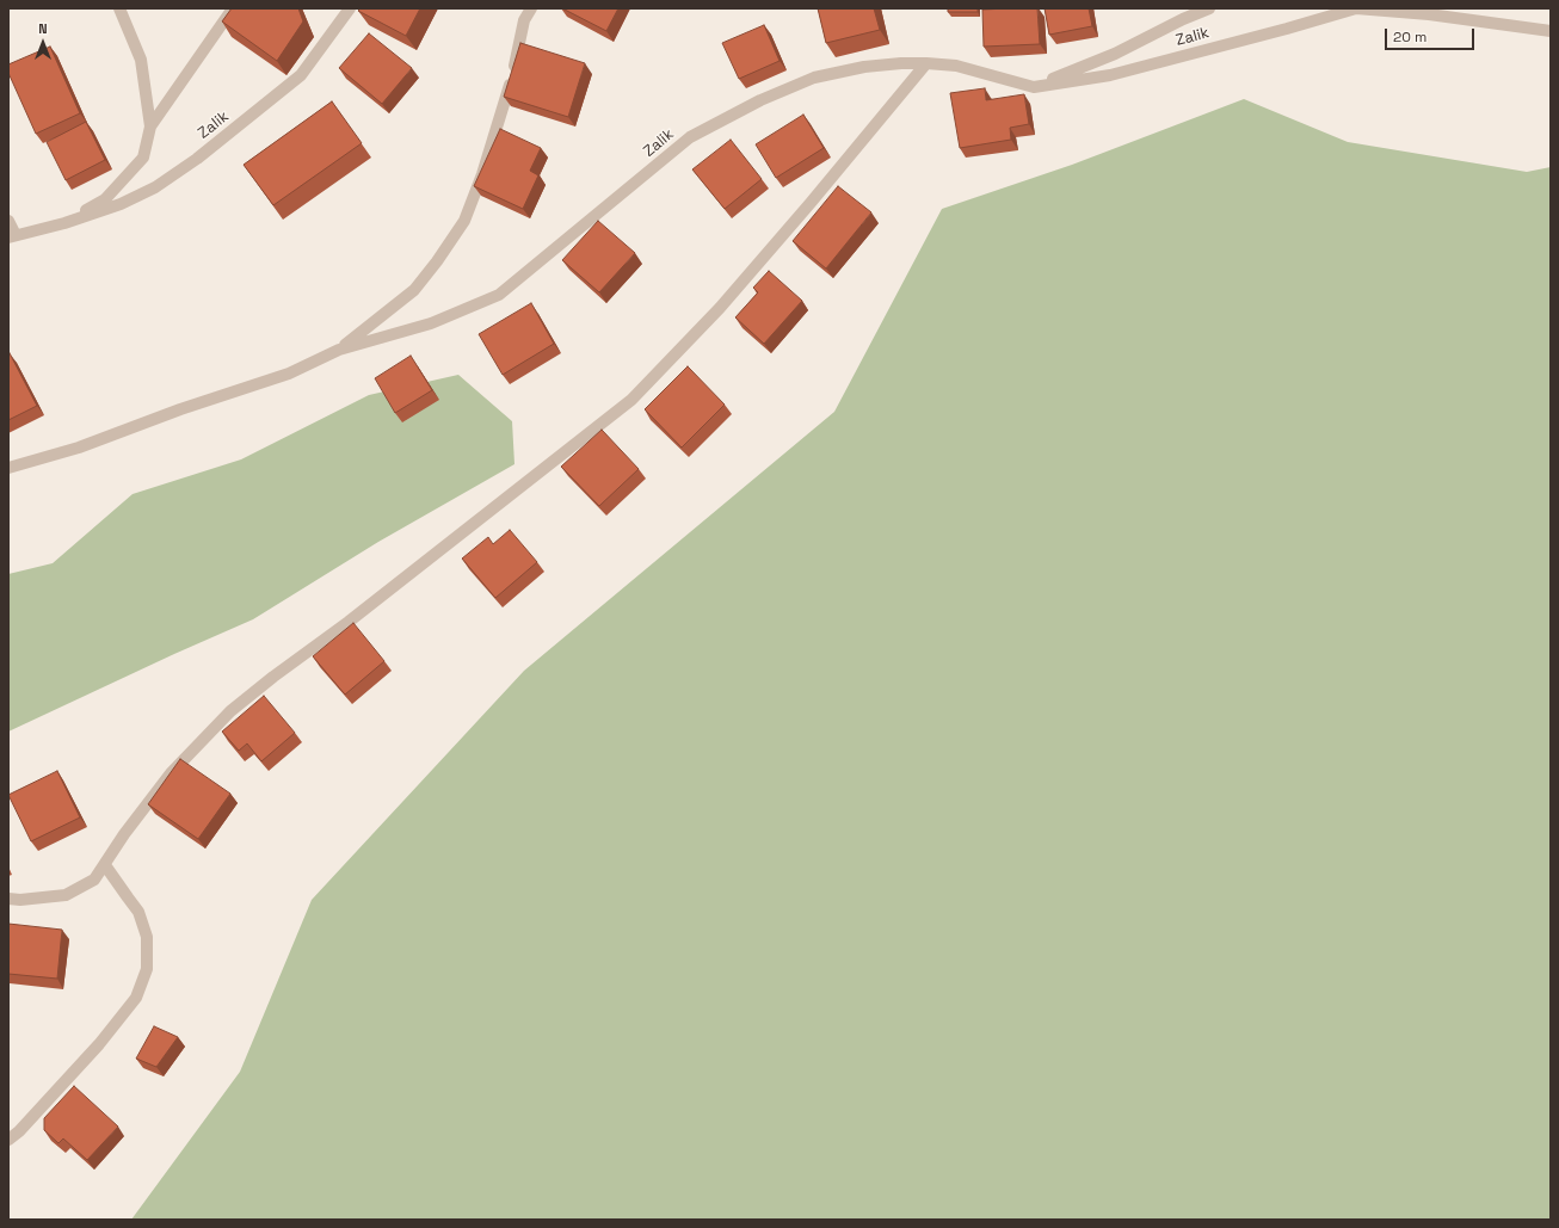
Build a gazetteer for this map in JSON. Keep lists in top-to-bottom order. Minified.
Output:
{"streets":{"street":["Zalik"]},"scale_bar":"20 m","north":"top"}
